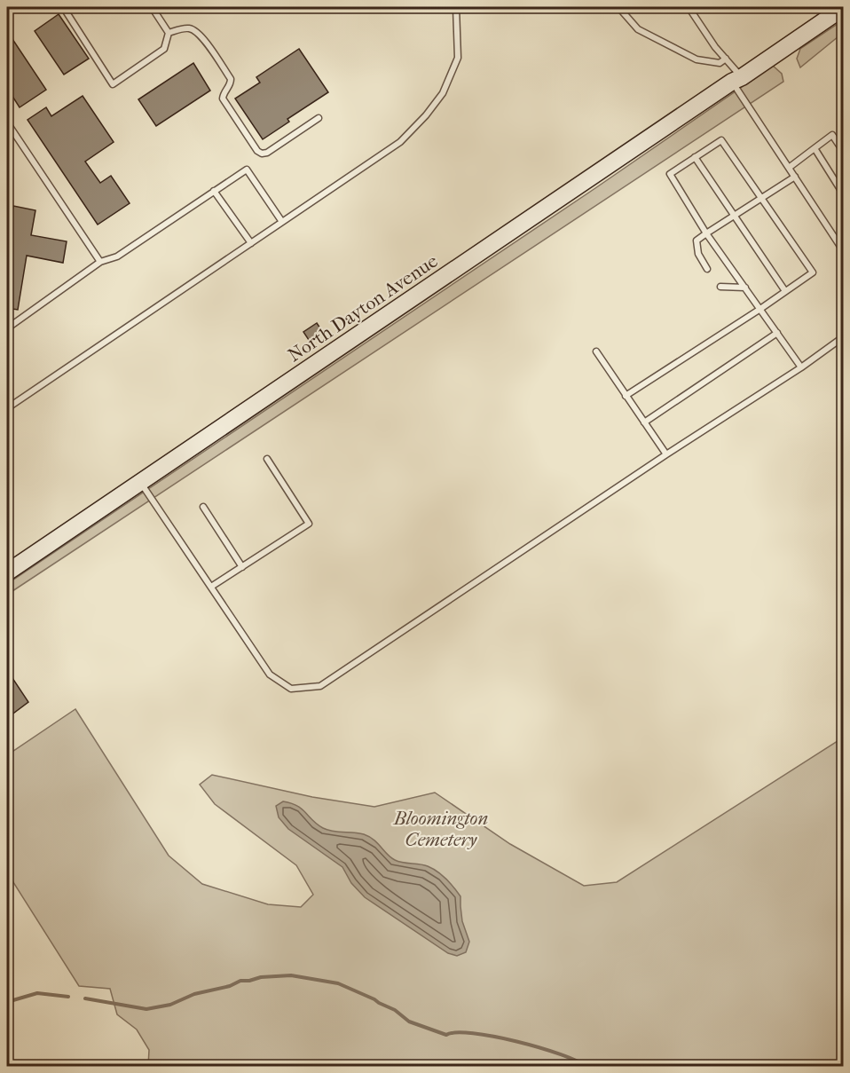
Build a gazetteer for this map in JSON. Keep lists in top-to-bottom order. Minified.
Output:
{"streets":{"main road":["North Dayton Avenue"]},"parks":["Bloomington Cemetery"]}
